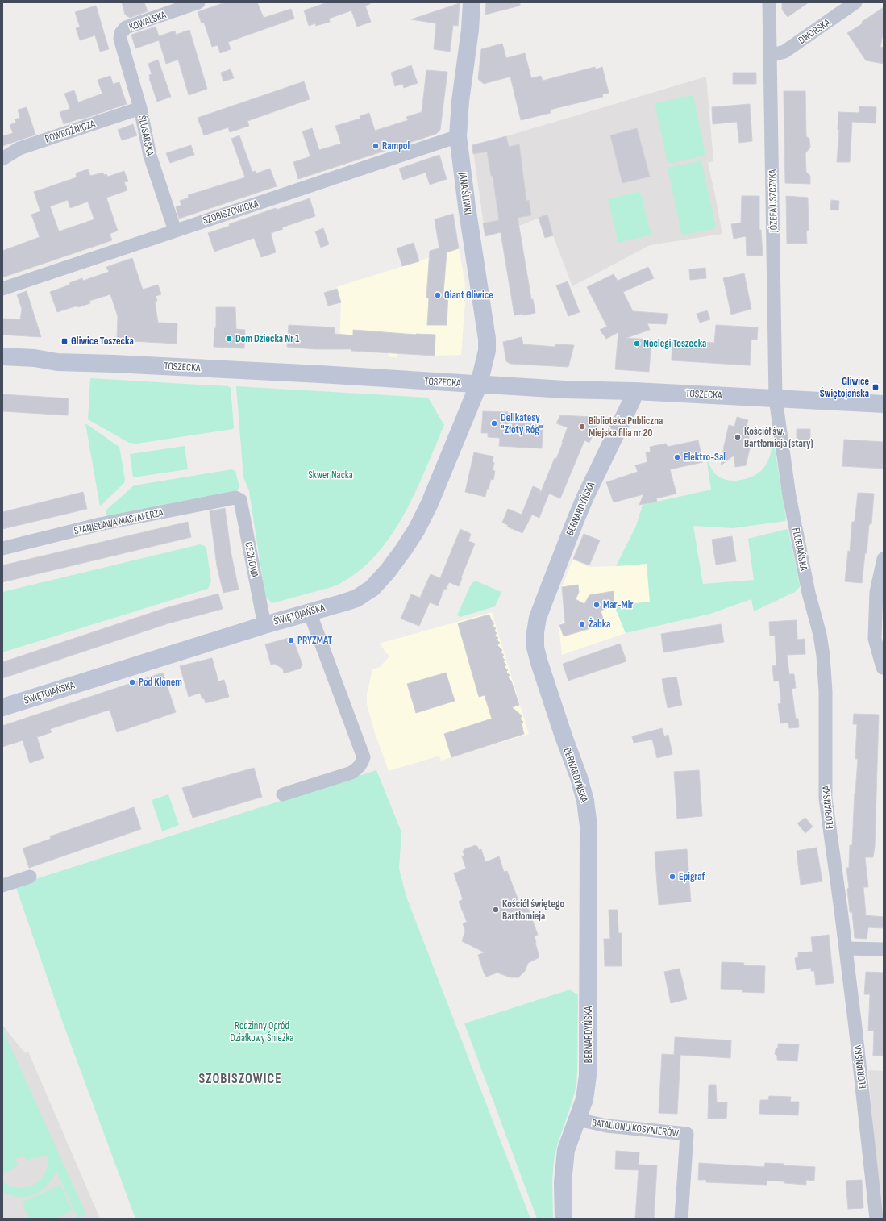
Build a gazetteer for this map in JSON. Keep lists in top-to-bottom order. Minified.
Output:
{"streets":{"street":["KOWALSKA","DWORSKA","POWROŹNICZA","ŚLUSARSKA","JANA ŚLIWKI","JÓZEFA USZCZYKA","SZOBISZOWICKA","TOSZECKA","BERNARDYŃSKA","STANISŁAWA MASTALERZA","FLORIAŃSKA","CECHOWA","ŚWIĘTOJAŃSKA","BATALIONU KOSYNIERÓW"]},"crossings":[["KOWALSKA","ŚLUSARSKA"],["DWORSKA","JÓZEFA USZCZYKA"],["POWROŹNICZA","ŚLUSARSKA"],["ŚLUSARSKA","SZOBISZOWICKA"],["JANA ŚLIWKI","SZOBISZOWICKA"],["JANA ŚLIWKI","TOSZECKA"],["JANA ŚLIWKI","ŚWIĘTOJAŃSKA"],["JÓZEFA USZCZYKA","TOSZECKA"],["JÓZEFA USZCZYKA","FLORIAŃSKA"],["TOSZECKA","BERNARDYŃSKA"],["TOSZECKA","FLORIAŃSKA"],["TOSZECKA","ŚWIĘTOJAŃSKA"],["BERNARDYŃSKA","BATALIONU KOSYNIERÓW"],["STANISŁAWA MASTALERZA","CECHOWA"],["CECHOWA","ŚWIĘTOJAŃSKA"]],"districts":["SZOBISZOWICE"],"parks":["Skwer Nacka","Rodzinny Ogród Działkowy Śnieżka"],"places":{"other":["Rampol","Giant Gliwice","Dom Dziecka Nr 1","Noclegi Toszecka","Delikatesy \"Złoty Róg\"","Biblioteka Publiczna Miejska filia nr 20","Kościół św. Bartłomieja (stary)","Elektro-Sal","Mar-Mir","Żabka","PRYZMAT","Pod Klonem","Epigraf","Kościół świętego Bartłomieja"],"transit":["Gliwice Toszecka","Gliwice Świętojańska"]}}
